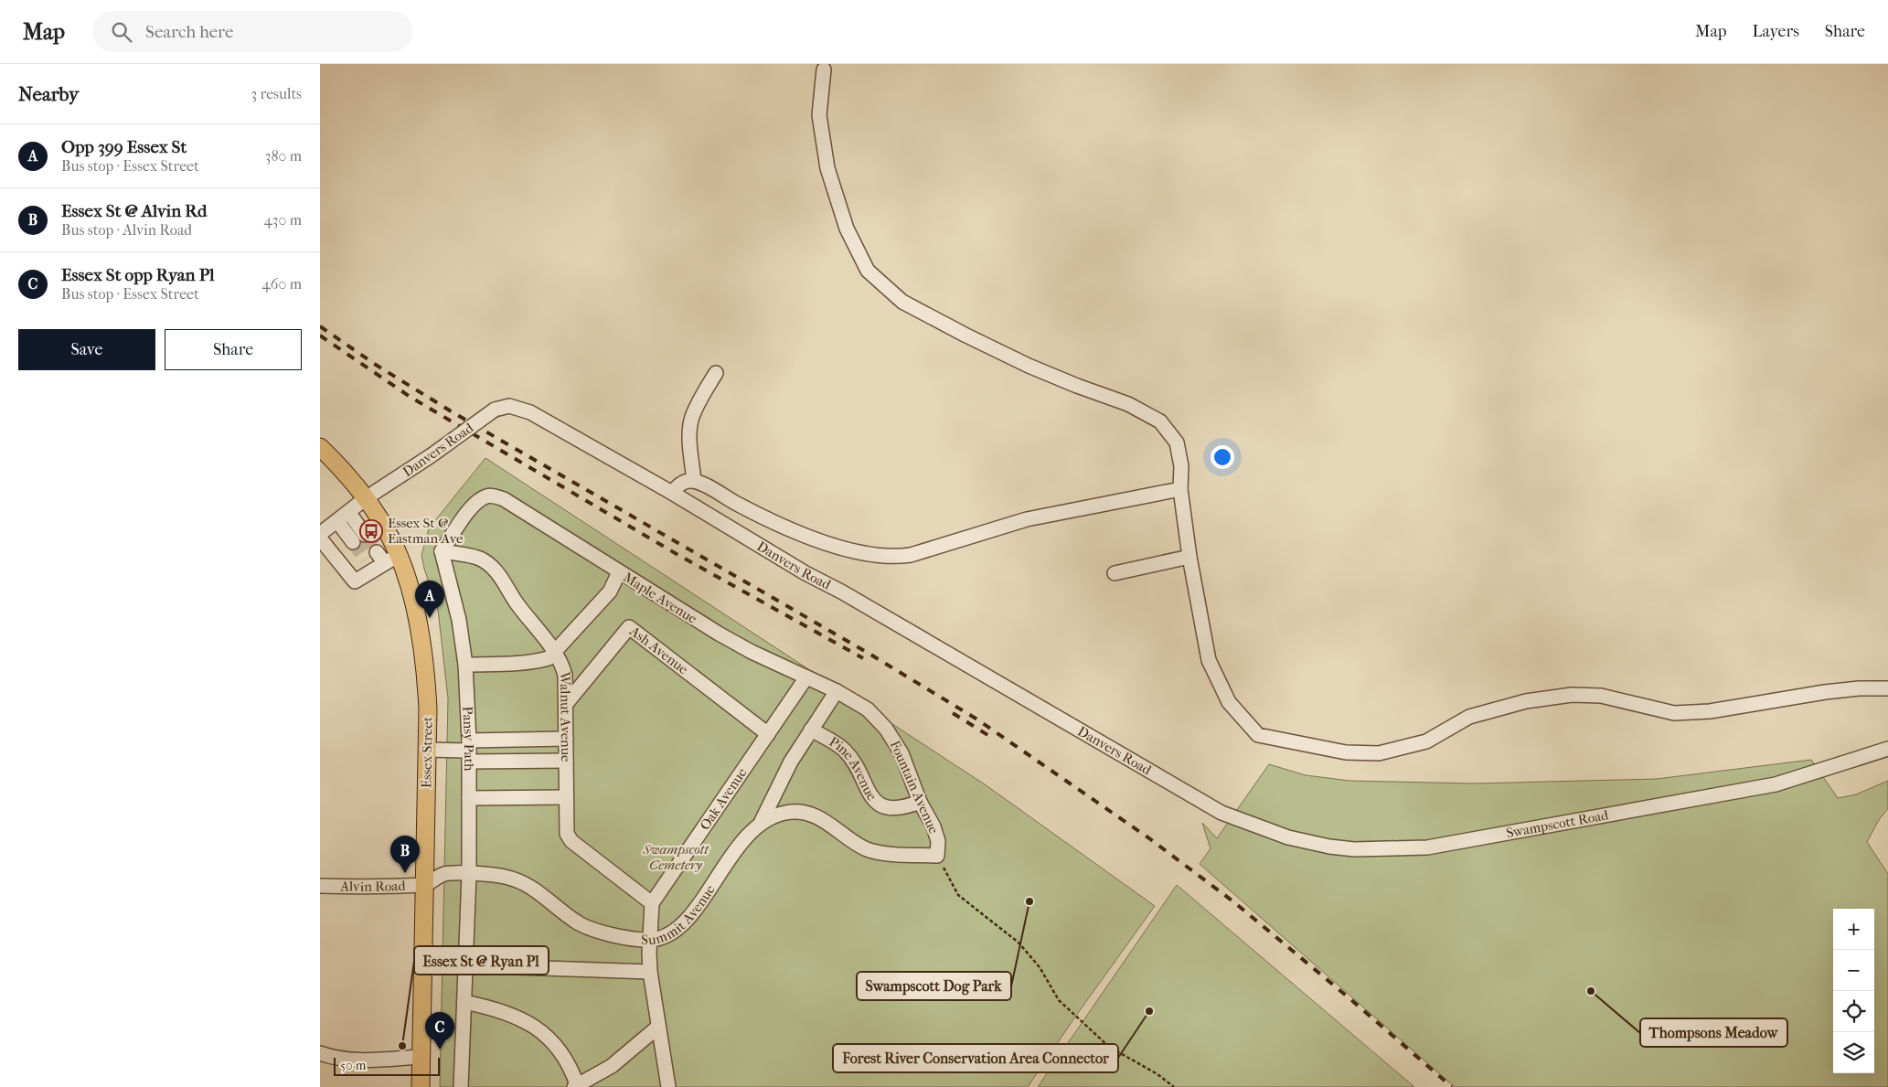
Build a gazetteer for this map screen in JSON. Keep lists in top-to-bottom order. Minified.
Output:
{"streets":{"main road":["Essex Street"],"street":["Danvers Road","Maple Avenue","Ash Avenue","Walnut Avenue","Pansy Path","Pine Avenue","Fountain Avenue","Oak Avenue","Swampscott Road","Alvin Road","Summit Avenue"]},"crossings":[["Danvers Road","Essex Street"],["Danvers Road","Swampscott Road"],["Maple Avenue","Walnut Avenue"],["Maple Avenue","Pansy Path"],["Maple Avenue","Fountain Avenue"],["Maple Avenue","Oak Avenue"],["Ash Avenue","Walnut Avenue"],["Ash Avenue","Oak Avenue"],["Walnut Avenue","Pansy Path"],["Walnut Avenue","Oak Avenue"],["Pansy Path","Summit Avenue"],["Essex Street","Alvin Road"],["Essex Street","Summit Avenue"],["Pine Avenue","Fountain Avenue"],["Fountain Avenue","Summit Avenue"],["Alvin Road","Summit Avenue"]],"parks":["Swampscott Cemetery"],"places":{"bus stop":["Essex St @ Eastman Ave"],"other":["Swampscott Dog Park","Thompsons Meadow","Forest River Conservation Area Connector","Essex St @ Ryan Pl"]},"scale_bar":"50 m","page":{"header":"Map","search":"Search here","nav":["Map","Layers","Share"],"heading":["Nearby","3 results"],"list":[{"mark":"A","name":"Opp 399 Essex St","note":"Bus stop · Essex Street","value":"380 m"},{"mark":"B","name":"Essex St @ Alvin Rd","note":"Bus stop · Alvin Road","value":"430 m"},{"mark":"C","name":"Essex St opp Ryan Pl","note":"Bus stop · Essex Street","value":"460 m"}],"buttons":["Save","Share"],"pins":["A","B","C"],"map_buttons":["+","−"],"scale":"50 m"}}
